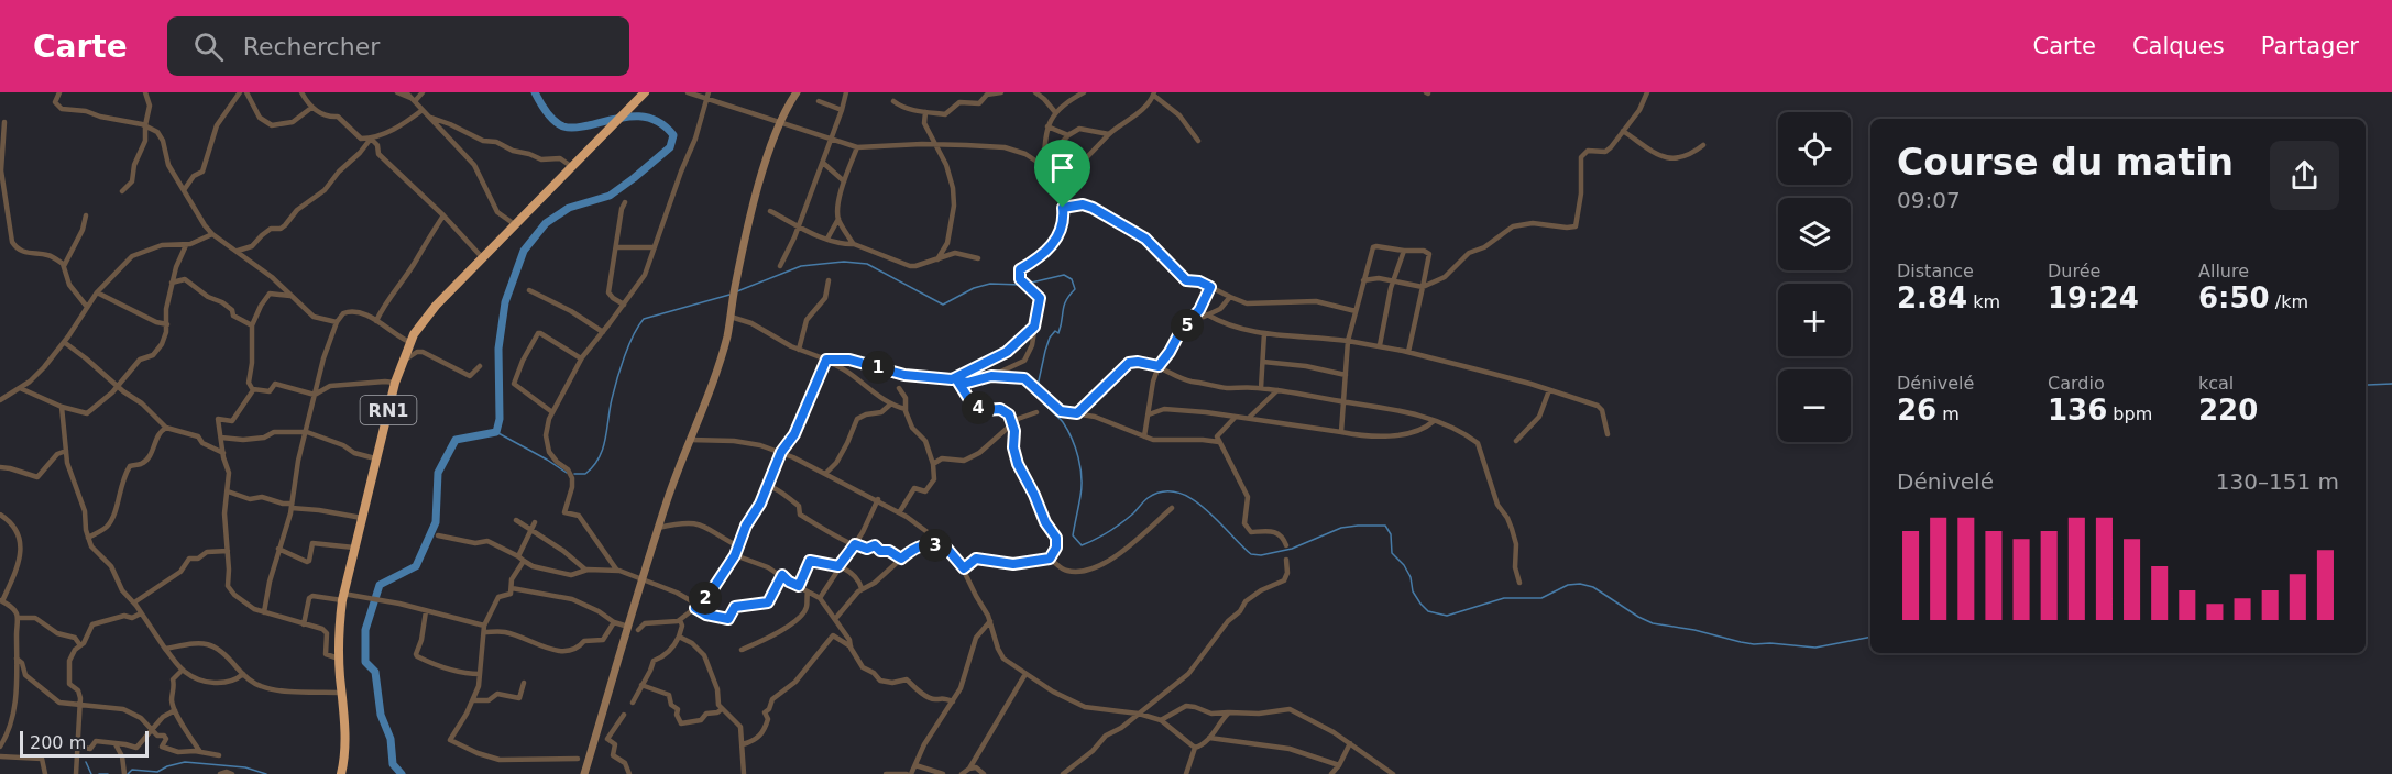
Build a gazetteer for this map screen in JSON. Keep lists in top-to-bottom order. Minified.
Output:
{"streets":{"highway":["RN1"]},"scale_bar":"200 m","page":{"header":"Carte","search":"Rechercher","nav":["Carte","Calques","Partager"],"map_buttons":["+","−"],"heading":["Course du matin","09:07"],"stats":[["Distance","2.84 km"],["Durée","19:24"],["Allure","6:50 /km"],["Dénivelé","26 m"],["Cardio","136 bpm"],["kcal","220"]],"pins":["5","1","4","3","2"],"chart":["Dénivelé","130–151 m"],"scale":"200 m"}}
